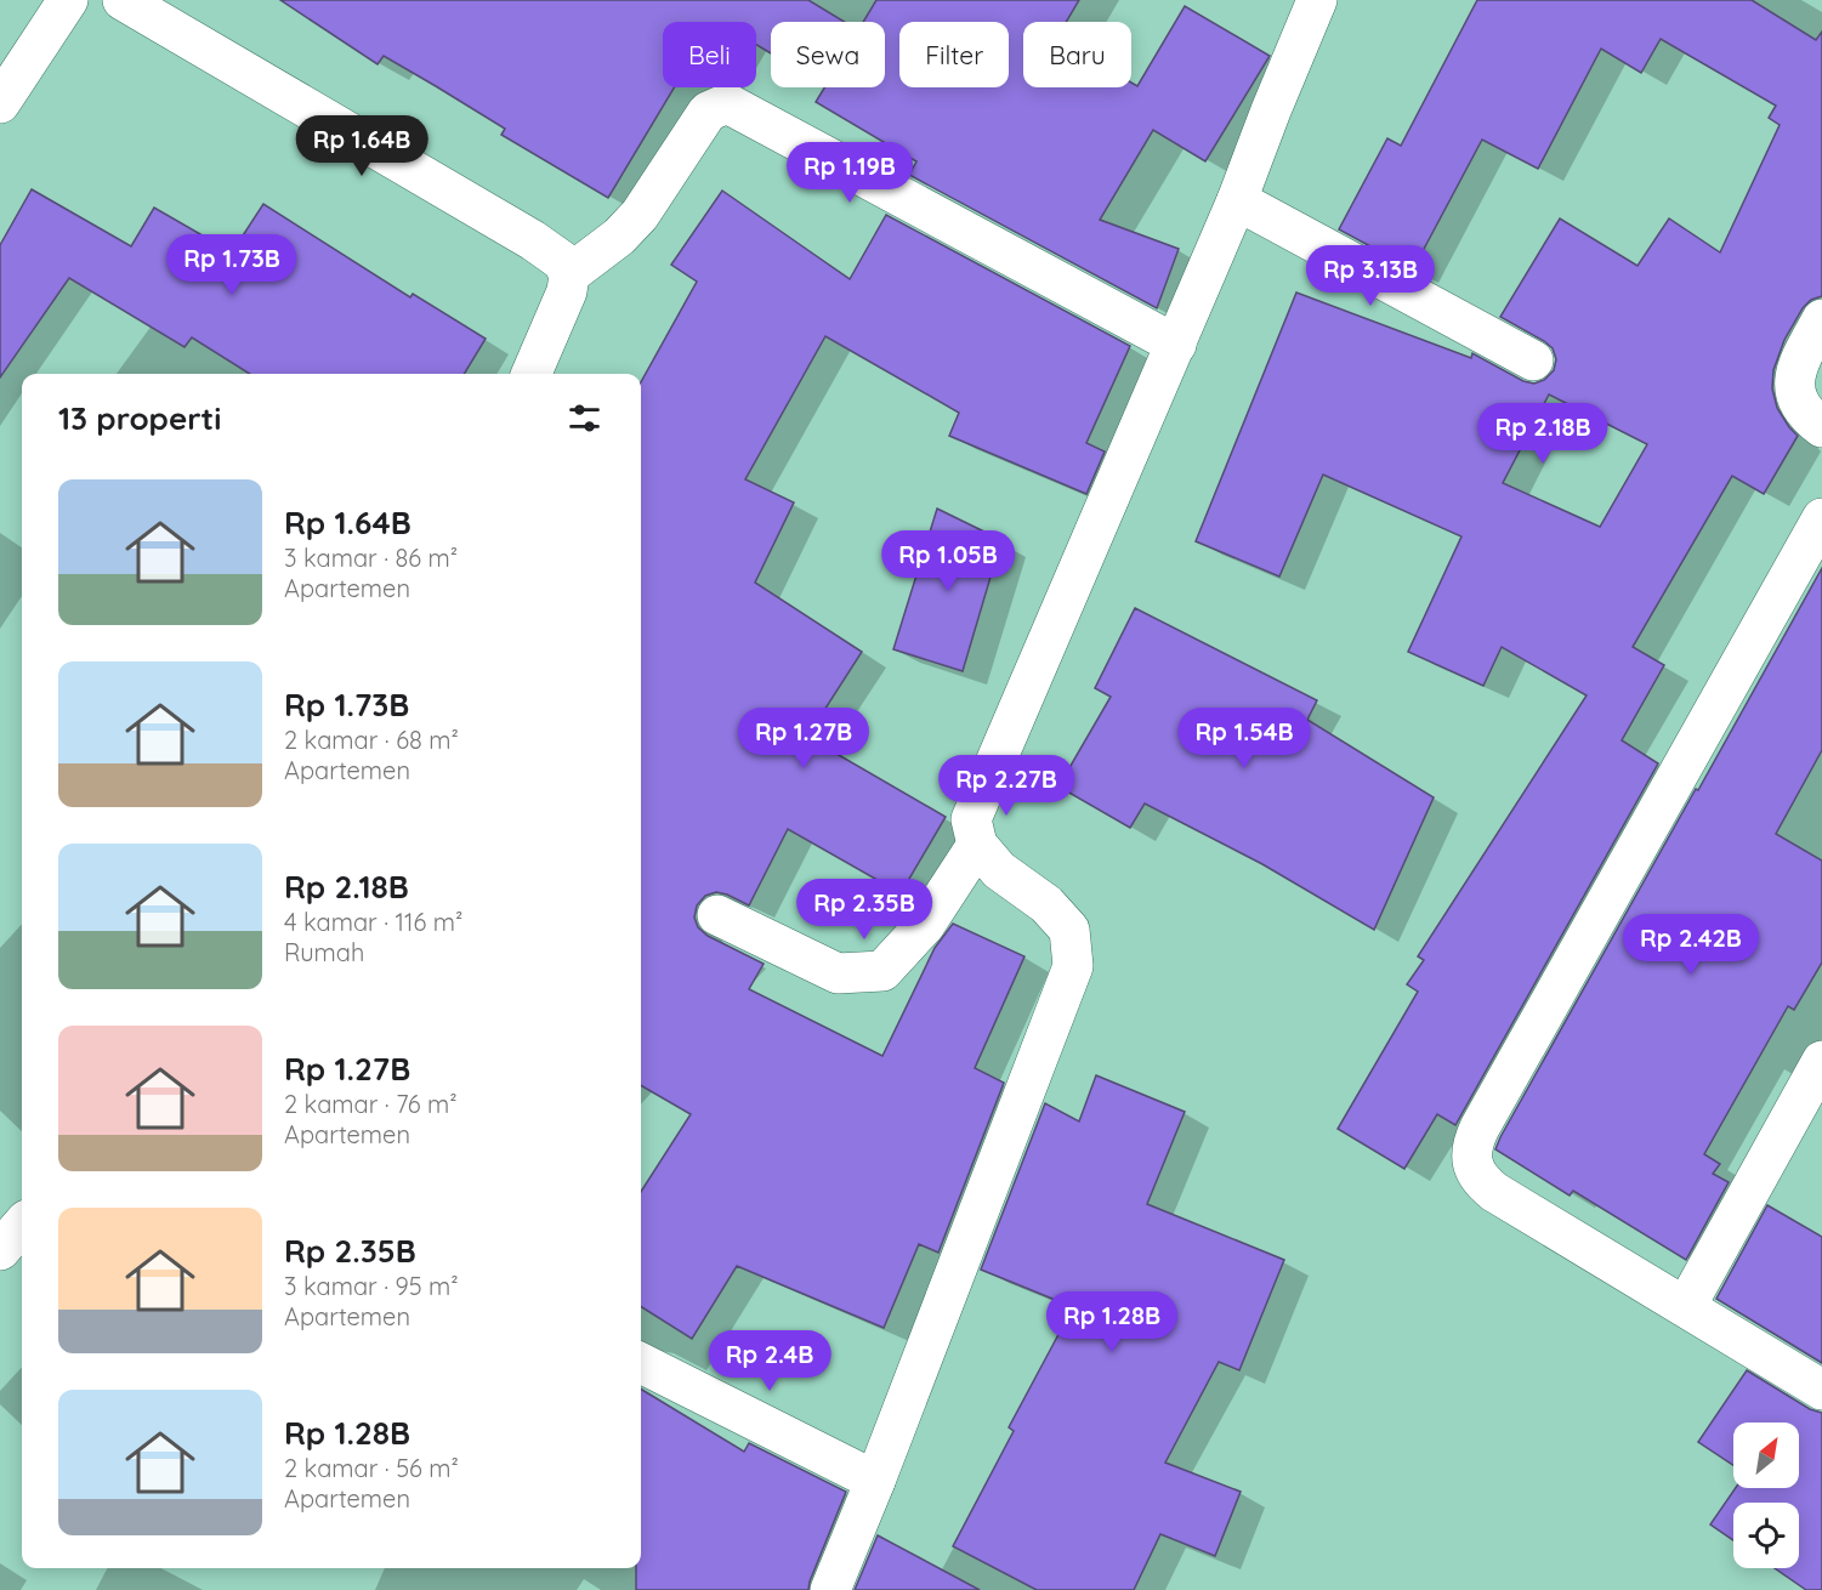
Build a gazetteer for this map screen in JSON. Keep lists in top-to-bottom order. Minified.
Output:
{"north":"top right","page":{"chip":["Beli","Sewa","Filter","Baru"],"price":["Rp 1.64B","Rp 1.19B","Rp 1.73B","Rp 3.13B","Rp 2.18B","Rp 1.05B","Rp 1.27B","Rp 1.54B","Rp 2.27B","Rp 2.35B","Rp 2.42B","Rp 1.28B","Rp 2.4B"],"heading":"13 properti","list":[{"name":"Rp 1.64B","note":"3 kamar · 86 m² · Apartemen"},{"name":"Rp 1.73B","note":"2 kamar · 68 m² · Apartemen"},{"name":"Rp 2.18B","note":"4 kamar · 116 m² · Rumah"},{"name":"Rp 1.27B","note":"2 kamar · 76 m² · Apartemen"},{"name":"Rp 2.35B","note":"3 kamar · 95 m² · Apartemen"},{"name":"Rp 1.28B","note":"2 kamar · 56 m² · Apartemen"}]}}
